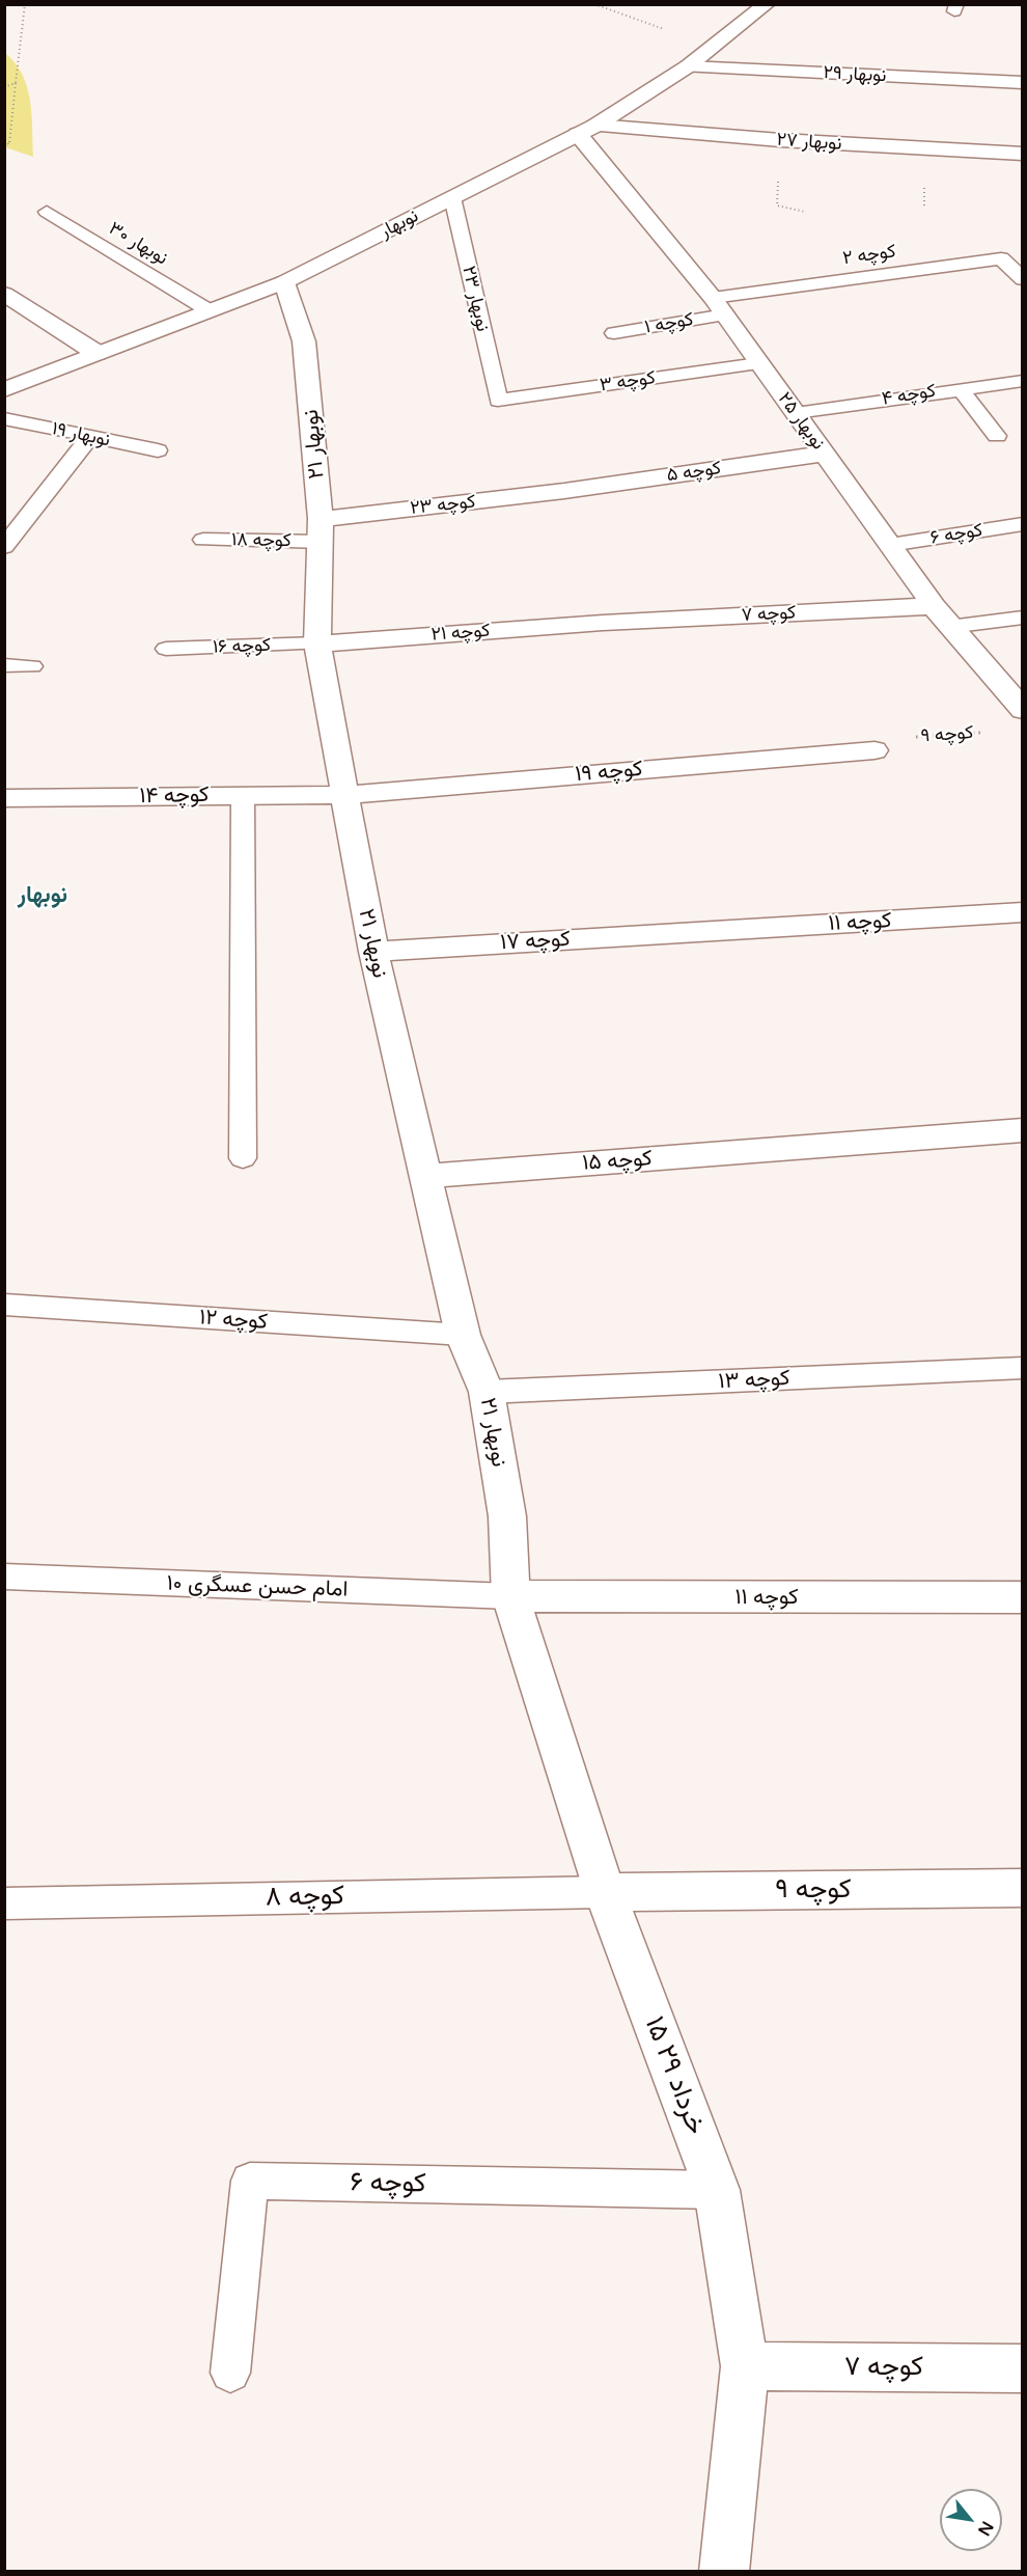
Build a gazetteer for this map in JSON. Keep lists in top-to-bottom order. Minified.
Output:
{"streets":{"street":["نوبهار ۲۹","نوبهار ۲۷","نوبهار","نوبهار ۲۵","نوبهار ۲۱","کوچه ۵","کوچه ۲۳","کوچه ۷","کوچه ۲۱","کوچه ۹","کوچه ۱۹","کوچه ۱۴","کوچه ۱۱","کوچه ۱۷","کوچه ۱۵","۱۵ خرداد ۲۹"],"lane":["نوبهار ۳۰","کوچه ۲","نوبهار ۲۳","کوچه ۱","کوچه ۳","کوچه ۴","نوبهار ۱۹","کوچه ۶","کوچه ۱۸","کوچه ۱۶","کوچه ۱۲","کوچه ۱۳","امام حسن عسگری ۱۰","کوچه ۸"]},"crossings":[["نوبهار ۲۹","نوبهار"],["نوبهار ۲۷","نوبهار"],["نوبهار ۲۷","نوبهار ۲۵"],["نوبهار","نوبهار ۳۰"],["نوبهار","نوبهار ۲۳"],["نوبهار","نوبهار ۲۵"],["نوبهار","نوبهار ۲۱"],["کوچه ۲","کوچه ۱"],["کوچه ۲","نوبهار ۲۵"],["نوبهار ۲۳","کوچه ۳"],["کوچه ۱","نوبهار ۲۵"],["کوچه ۳","نوبهار ۲۵"],["کوچه ۴","نوبهار ۲۵"],["نوبهار ۲۵","کوچه ۵"],["نوبهار ۲۵","کوچه ۶"],["نوبهار ۲۵","کوچه ۷"],["نوبهار ۲۱","کوچه ۲۳"],["نوبهار ۲۱","کوچه ۱۸"],["نوبهار ۲۱","کوچه ۲۱"],["نوبهار ۲۱","کوچه ۱۶"],["نوبهار ۲۱","کوچه ۱۹"],["نوبهار ۲۱","کوچه ۱۴"],["نوبهار ۲۱","کوچه ۱۱"],["نوبهار ۲۱","کوچه ۱۷"],["نوبهار ۲۱","کوچه ۱۵"],["نوبهار ۲۱","کوچه ۱۲"],["نوبهار ۲۱","کوچه ۱۳"],["نوبهار ۲۱","امام حسن عسگری ۱۰"],["نوبهار ۲۱","۱۵ خرداد ۲۹"],["کوچه ۵","کوچه ۲۳"],["کوچه ۲۳","کوچه ۱۸"],["کوچه ۶","۱۵ خرداد ۲۹"],["کوچه ۷","کوچه ۲۱"],["کوچه ۷","۱۵ خرداد ۲۹"],["کوچه ۲۱","کوچه ۱۶"],["کوچه ۹","کوچه ۱۹"],["کوچه ۹","کوچه ۸"],["کوچه ۹","۱۵ خرداد ۲۹"],["کوچه ۱۹","کوچه ۱۴"],["کوچه ۱۱","کوچه ۱۷"],["کوچه ۱۱","امام حسن عسگری ۱۰"],["کوچه ۱۱","۱۵ خرداد ۲۹"],["امام حسن عسگری ۱۰","۱۵ خرداد ۲۹"],["کوچه ۸","۱۵ خرداد ۲۹"]],"districts":["نوبهار"],"north":"bottom right"}
